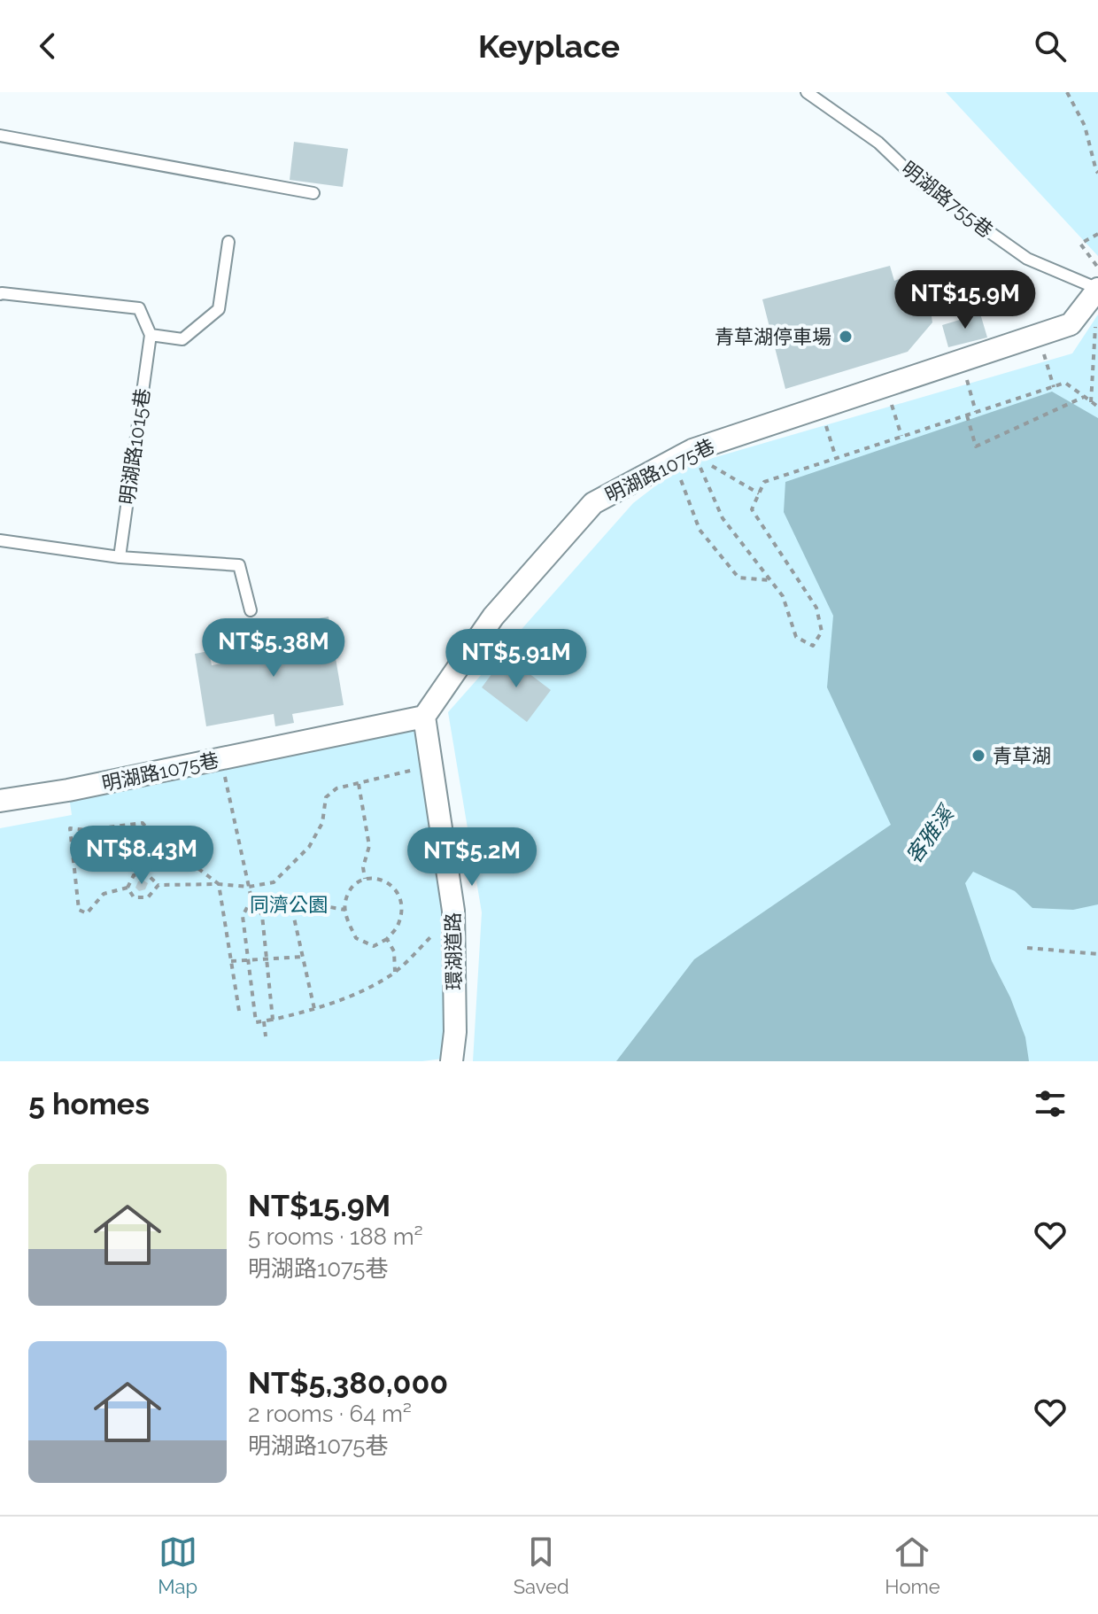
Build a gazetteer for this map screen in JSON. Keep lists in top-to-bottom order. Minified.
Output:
{"streets":{"street":["明湖路1075巷","環湖道路"],"lane":["明湖路755巷","明湖路1015巷"]},"crossings":[["明湖路755巷","明湖路1075巷"],["明湖路1075巷","環湖道路"]],"water":["客雅溪"],"parks":["同濟公園"],"places":["青草湖停車場","青草湖"],"page":{"header":"Keyplace","price":["NT$15.9M","NT$5.38M","NT$5.91M","NT$8.43M","NT$5.2M"],"heading":"5 homes","list":[{"name":"NT$15.9M","note":"5 rooms · 188 m² · 明湖路1075巷"},{"name":"NT$5,380,000","note":"2 rooms · 64 m² · 明湖路1075巷"}],"tabs":["Map","Saved","Home"]}}
